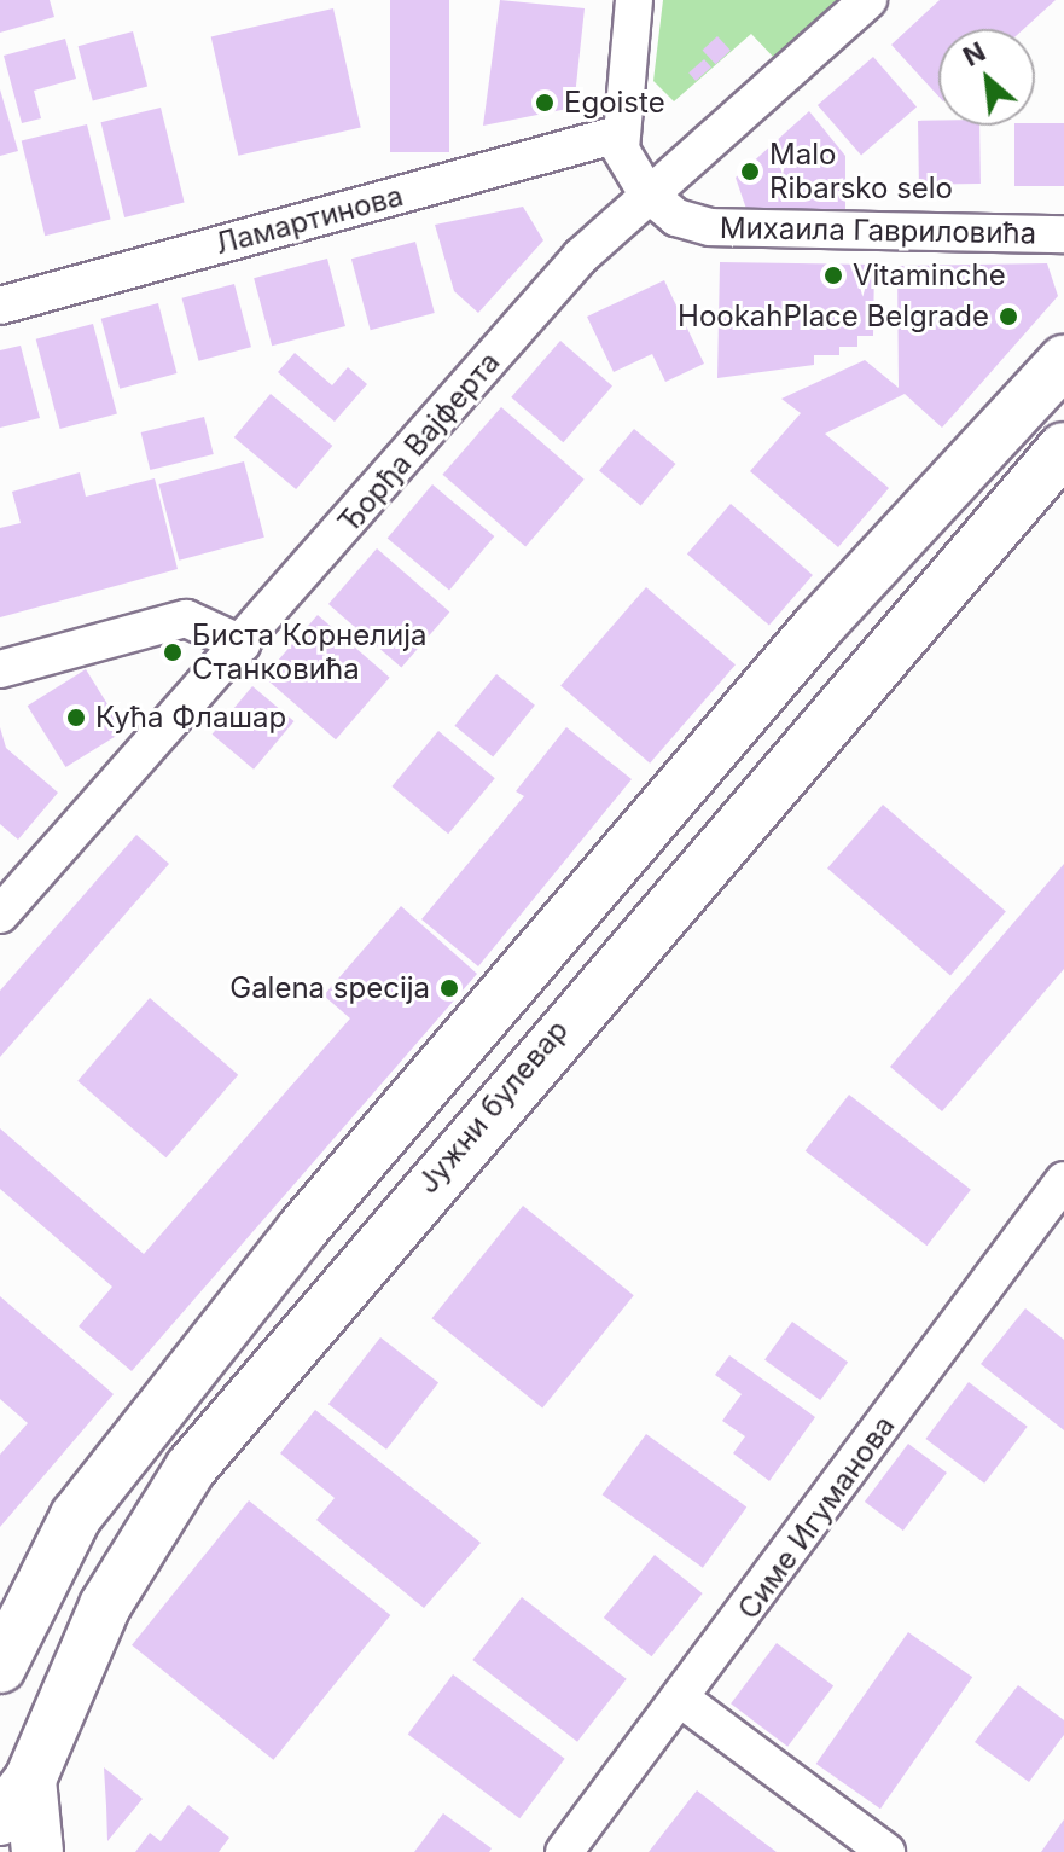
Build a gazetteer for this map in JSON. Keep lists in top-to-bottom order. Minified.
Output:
{"streets":{"main road":["Јужни булевар"],"street":["Ламартинова","Михаила Гавриловића","Ђорђа Вајферта","Симе Игуманова"]},"crossings":[["Михаила Гавриловића","Ђорђа Вајферта"]],"places":["Egoiste","Malo Ribarsko selo","Vitaminche","HookahPlace Belgrade","Биста Корнелија Станковића","Кућа Флашар","Galena specija"],"north":"top left"}
